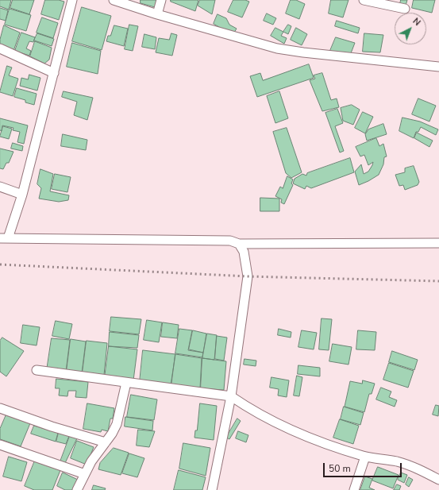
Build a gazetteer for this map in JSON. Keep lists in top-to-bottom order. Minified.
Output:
{"scale_bar":"50 m","north":"top right"}
